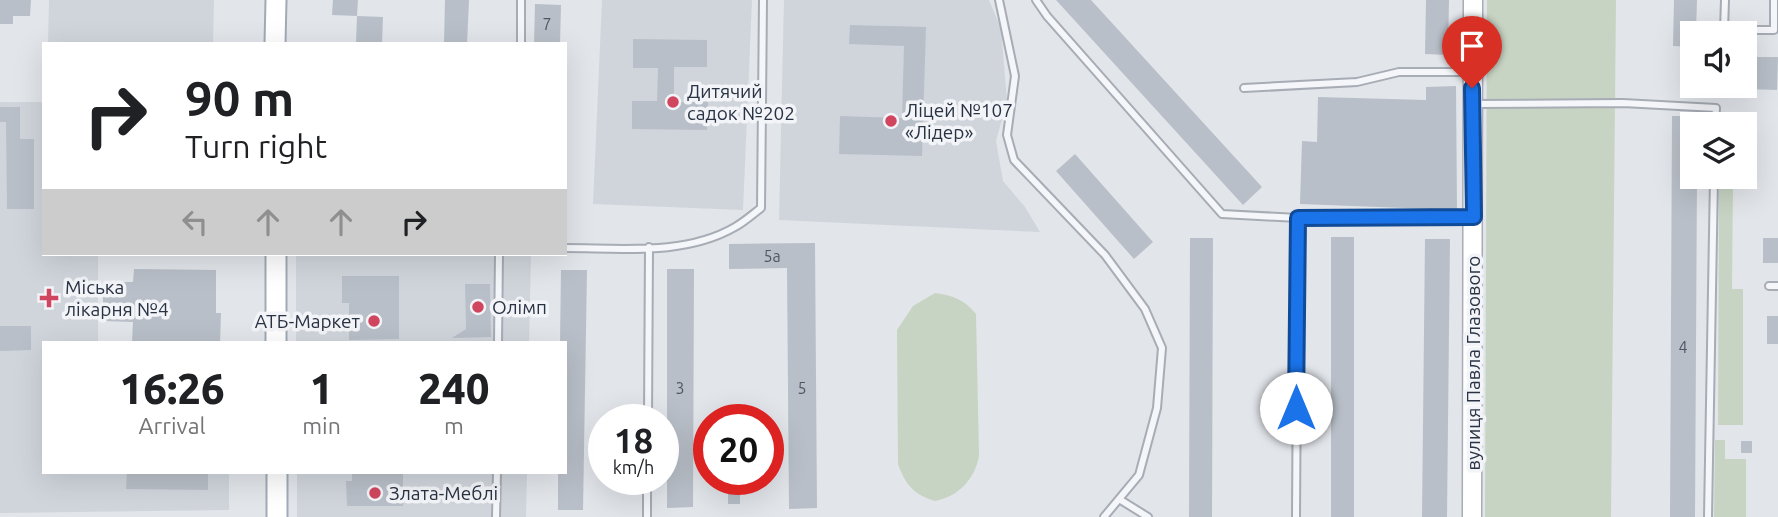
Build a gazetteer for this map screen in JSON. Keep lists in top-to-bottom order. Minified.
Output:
{"streets":{"street":["вулиця Павла Глазового"]},"places":{"other":["Дитячий садок №202","Ліцей №107 «Лідер»","Олімп","АТБ-Маркет","Злата-Меблі"],"health":["Міська лікарня №4"]},"house_numbers":["7","5а","4","3","5"],"page":{"turn":["90 m","Turn right"],"eta":["16:26","Arrival","1","min","240","m"],"speed":"18 km/h","limit":"20"}}
